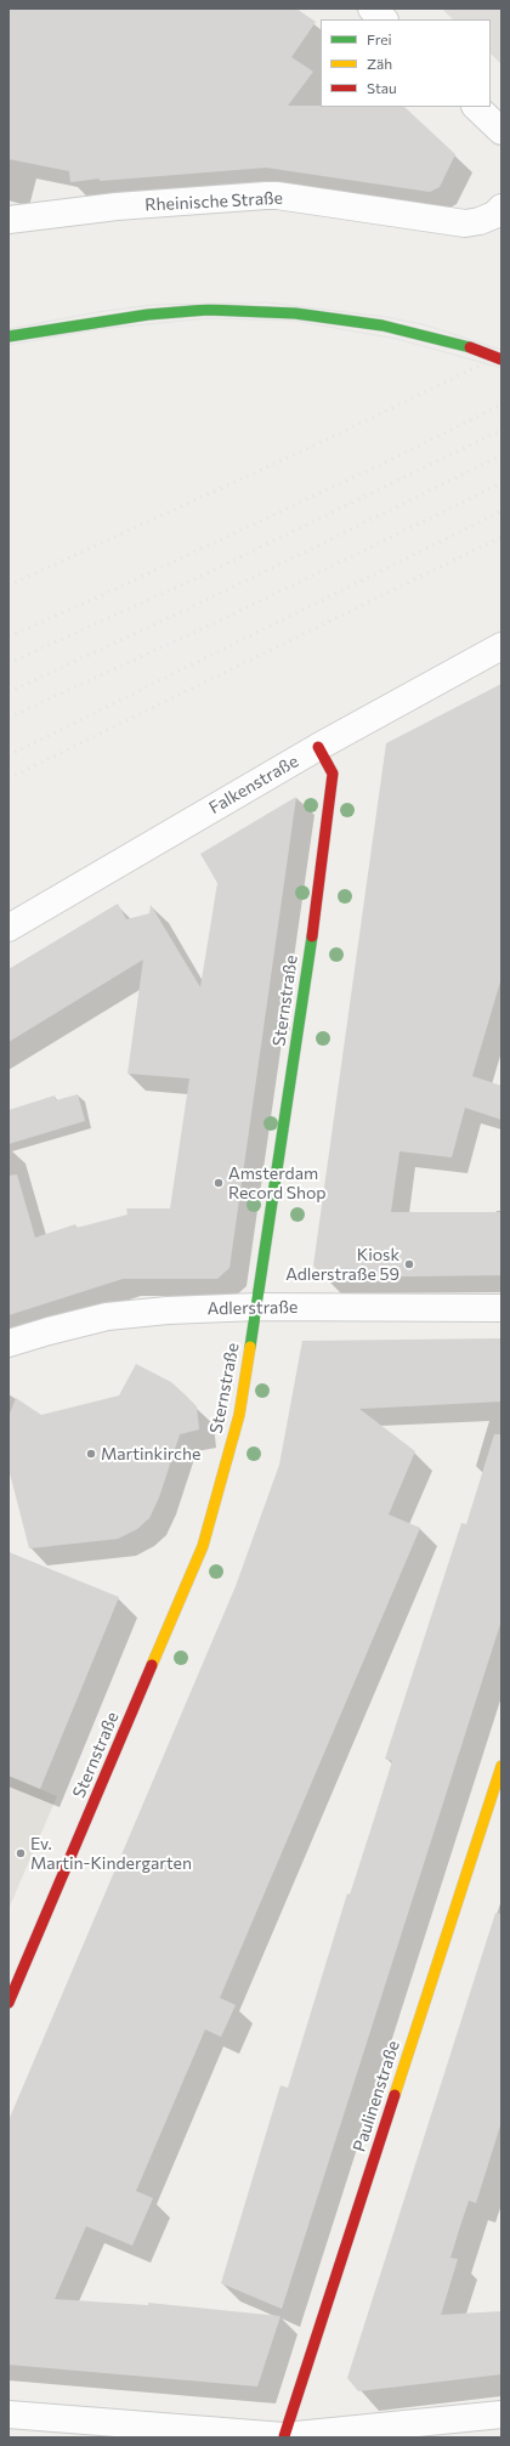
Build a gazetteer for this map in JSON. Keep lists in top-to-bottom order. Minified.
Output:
{"streets":{"street":["Rheinische Straße","Falkenstraße","Sternstraße","Adlerstraße","Paulinenstraße"]},"crossings":[["Falkenstraße","Sternstraße"],["Sternstraße","Adlerstraße"]],"places":["Amsterdam Record Shop","Kiosk Adlerstraße 59","Martinkirche","Ev. Martin-Kindergarten"],"legend":["Frei","Zäh","Stau"]}
